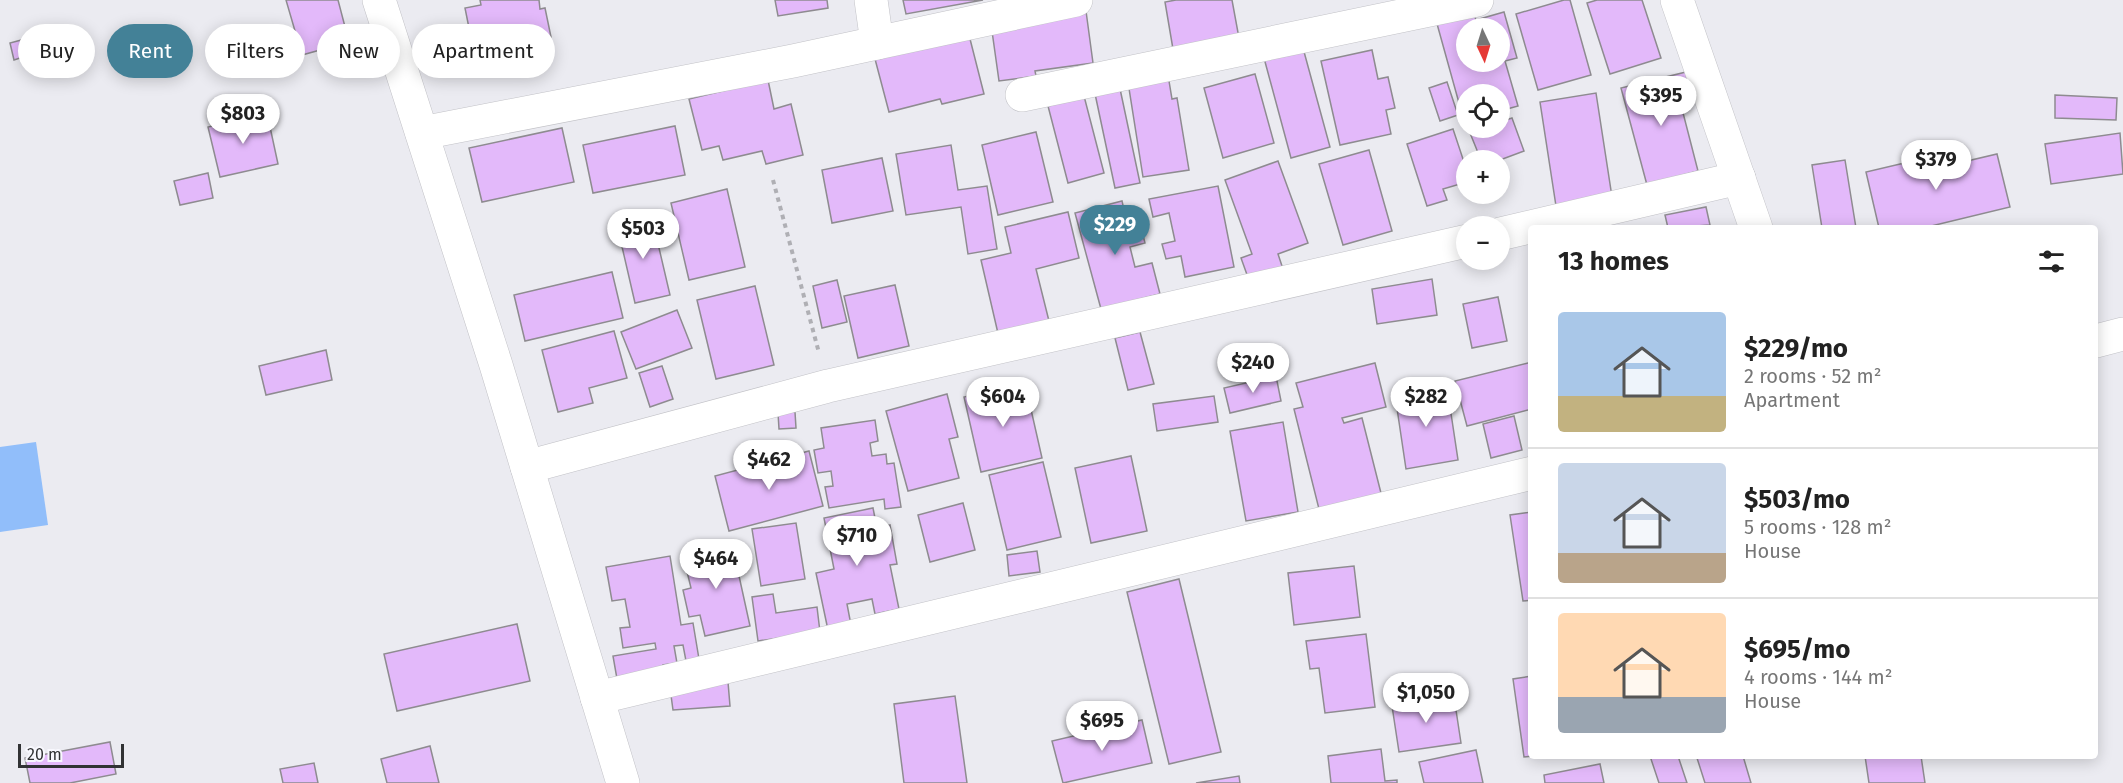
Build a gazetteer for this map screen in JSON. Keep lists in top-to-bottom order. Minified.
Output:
{"scale_bar":"20 m","north":"bottom","page":{"map_buttons":["+","−"],"chip":["Buy","Rent","Filters","New","Apartment"],"price":["$395","$803","$379","$229","$503","$240","$604","$282","$462","$710","$464","$1,050","$695"],"heading":"13 homes","list":[{"name":"$229/mo","note":"2 rooms · 52 m² · Apartment"},{"name":"$503/mo","note":"5 rooms · 128 m² · House"},{"name":"$695/mo","note":"4 rooms · 144 m² · House"}],"scale":"20 m"}}
